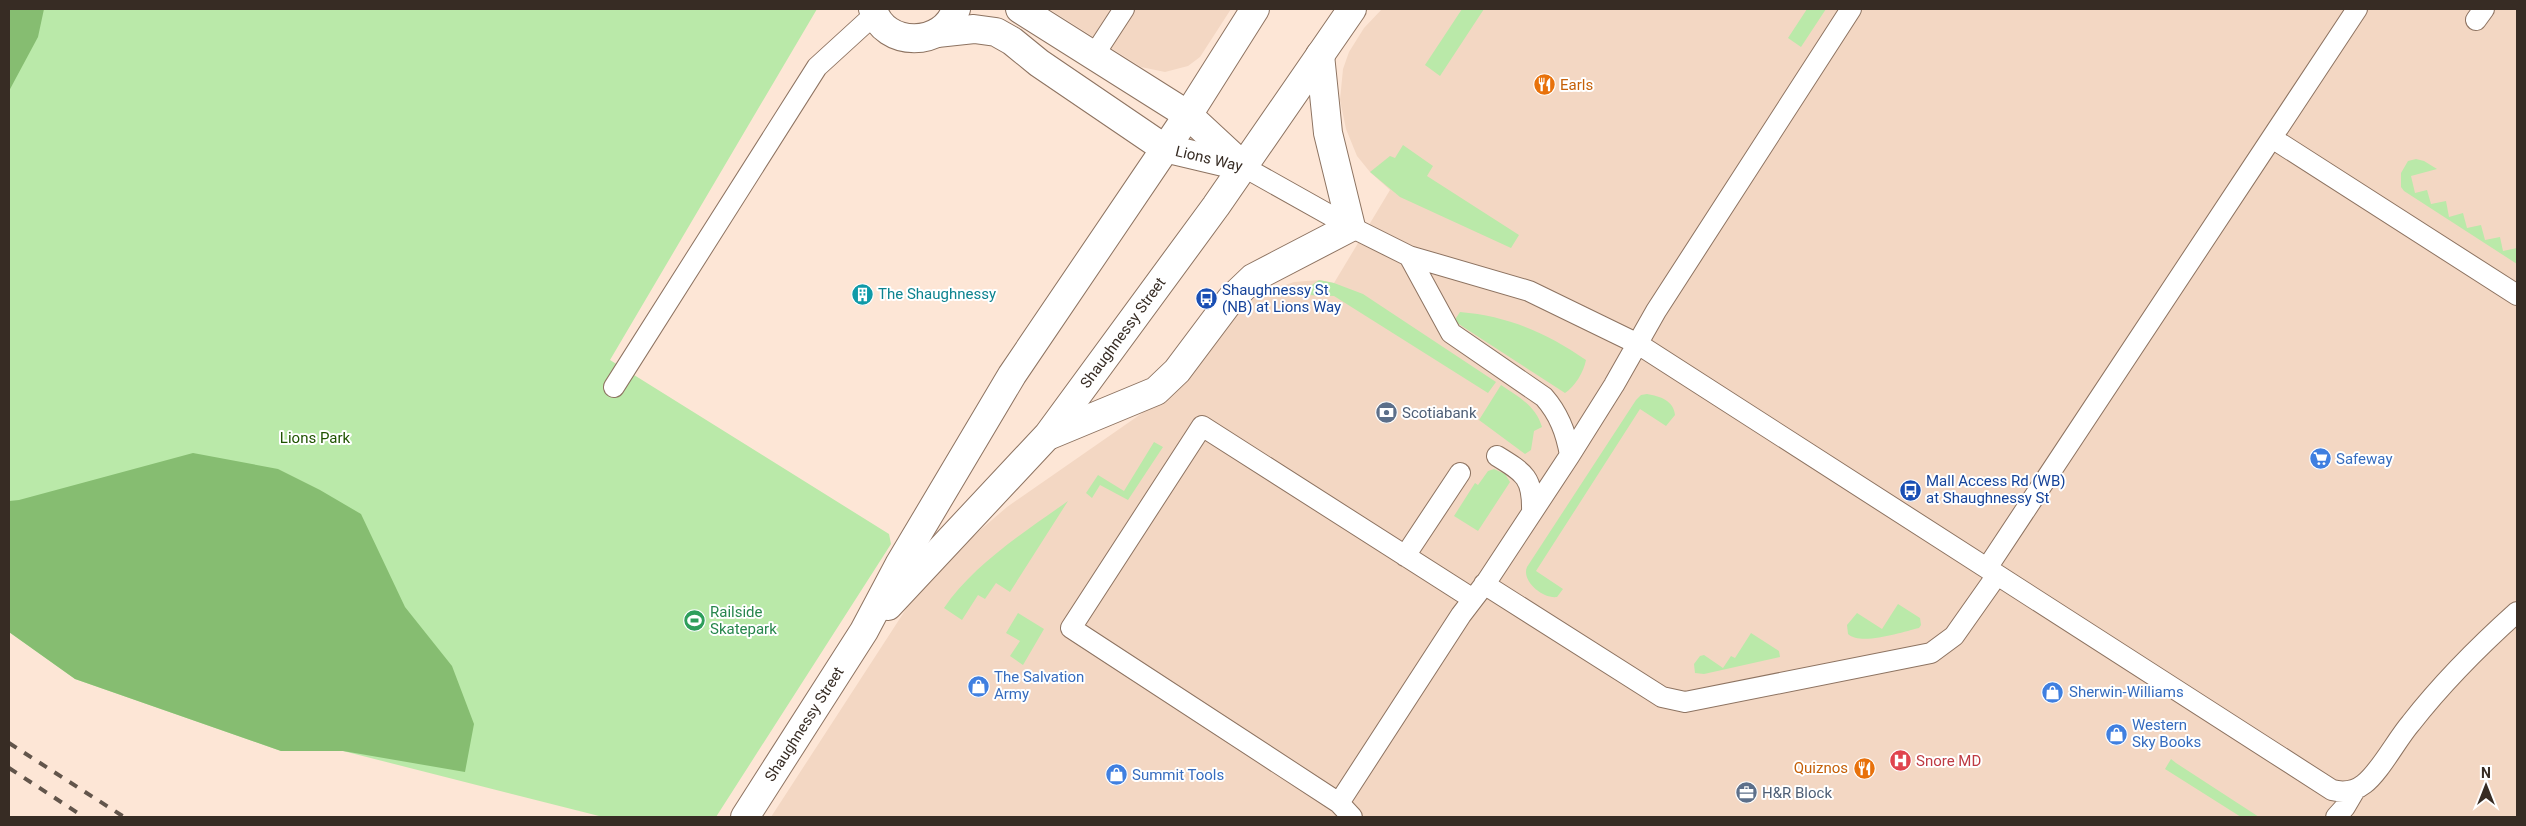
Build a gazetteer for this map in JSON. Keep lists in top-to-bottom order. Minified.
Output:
{"streets":{"main road":["Lions Way","Shaughnessy Street"]},"crossings":[["Lions Way","Shaughnessy Street"]],"parks":["Lions Park"],"places":{"restaurant":["Earls","Quiznos"],"building":["The Shaughnessy"],"bus stop":["Shaughnessy St (NB) at Lions Way","Mall Access Rd (WB) at Shaughnessy St"],"bank":["Scotiabank"],"supermarket":["Safeway"],"sports":["Railside Skatepark"],"shop":["The Salvation Army","Sherwin-Williams","Western Sky Books","Summit Tools"],"hospital":["Snore MD"],"office":["H&R Block"]},"north":"top"}
